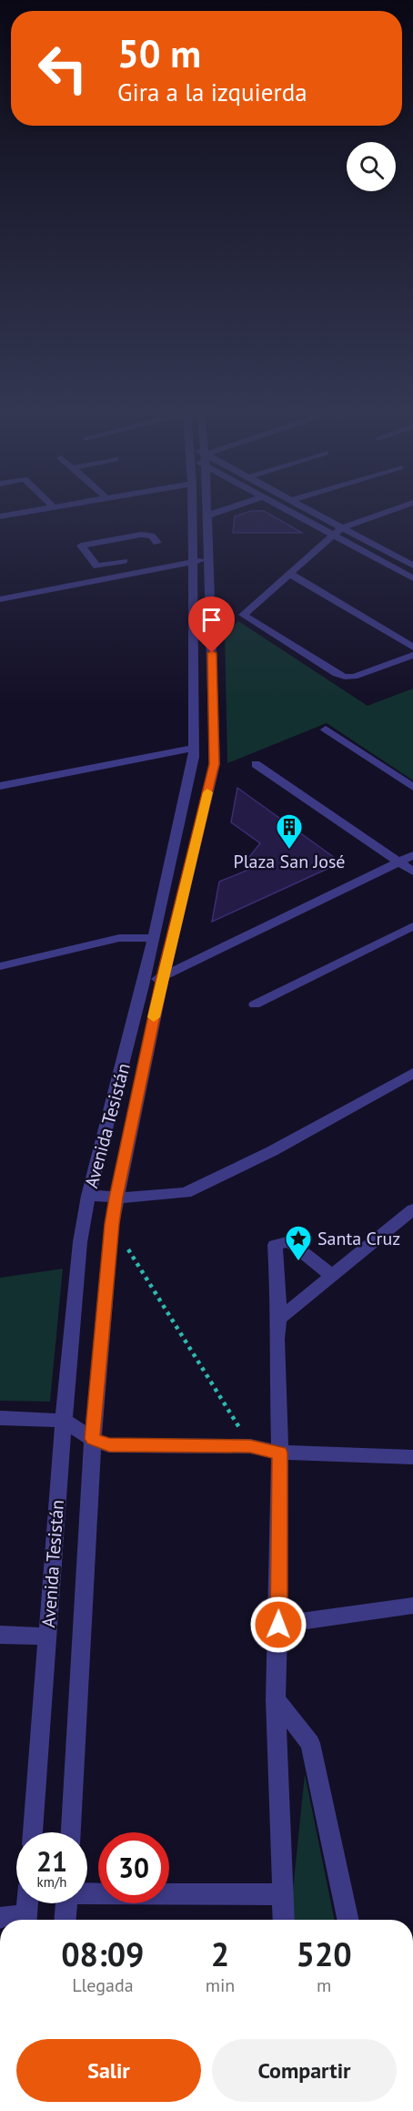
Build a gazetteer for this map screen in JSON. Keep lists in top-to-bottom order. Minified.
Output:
{"streets":{"street":["Avenida Tesistán"]},"places":{"building":["Plaza San José"],"place":["Santa Cruz"]},"page":{"turn":["50 m","Gira a la izquierda"],"speed":"21 km/h","limit":"30","eta":["08:09","Llegada","2","min","520","m"],"buttons":["Salir","Compartir"]}}
